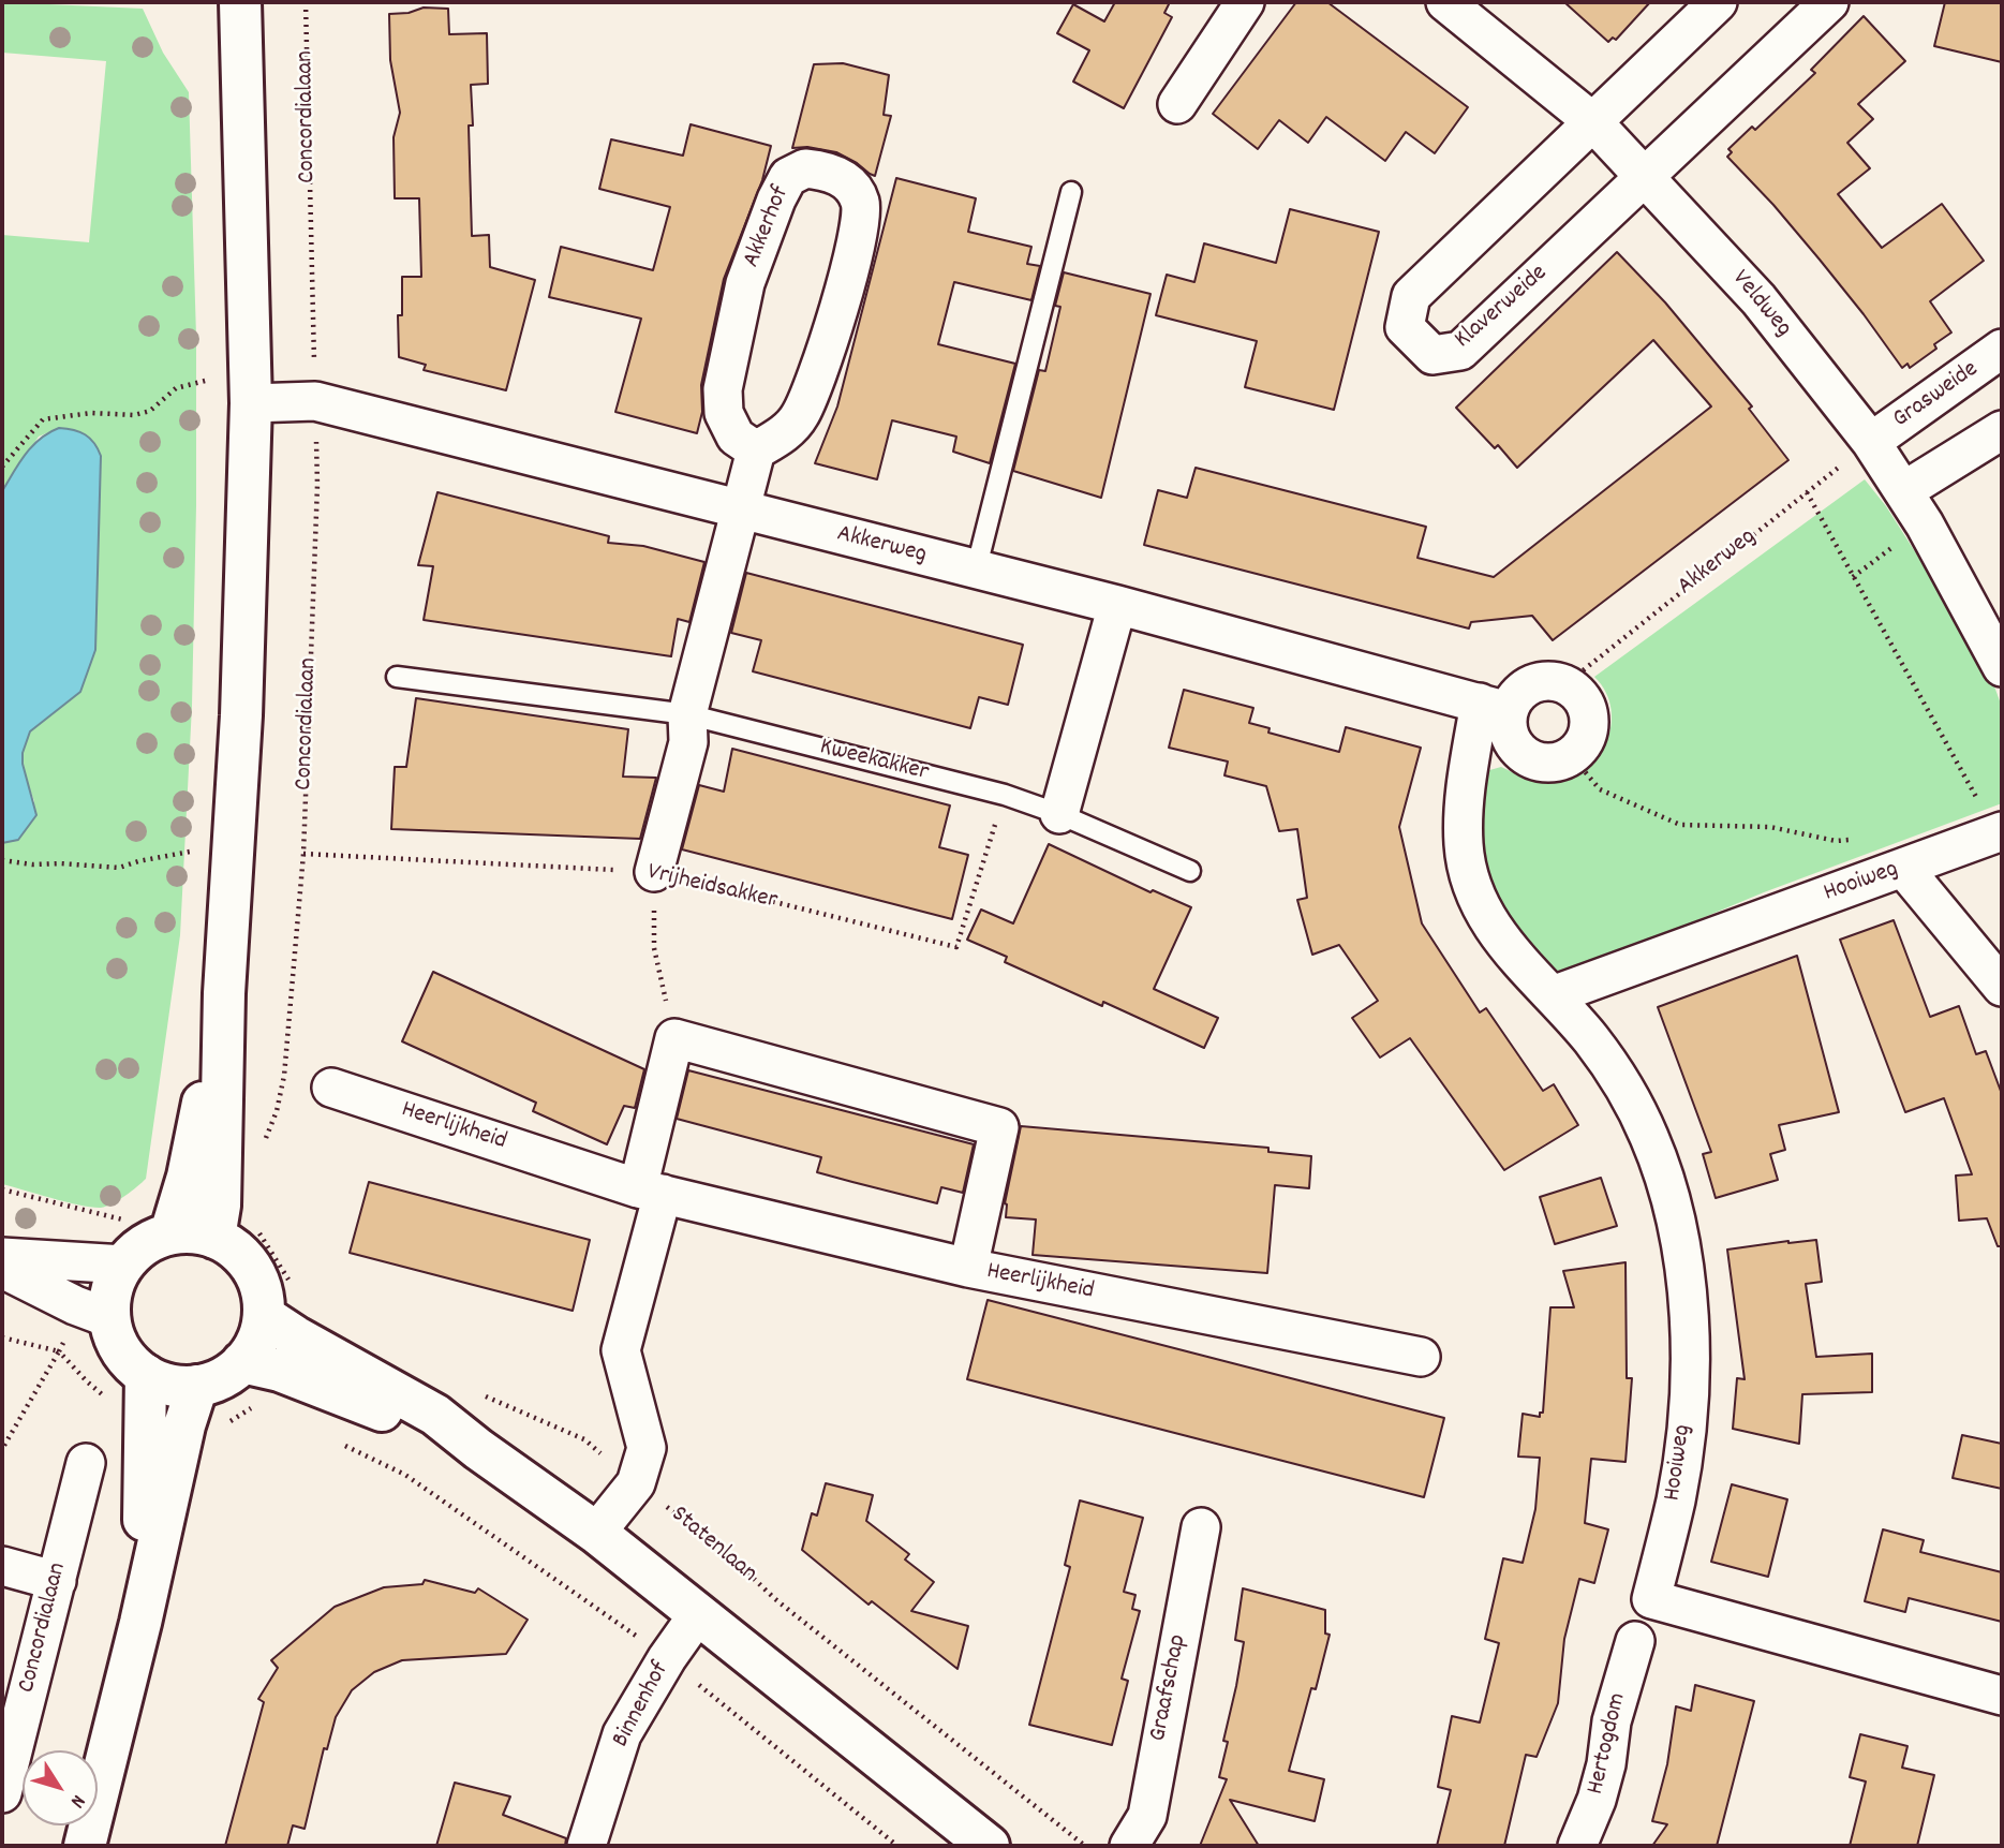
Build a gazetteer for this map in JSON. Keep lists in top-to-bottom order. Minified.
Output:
{"streets":{"street":["Concordialaan","Akkerhof","Veldweg","Klaverweide","Grasweide","Akkerweg","Hooiweg","Heerlijkheid","Graafschap","Binnenhof","Hertogdom"],"lane":["Kweekakker"],"path":["Vrijheidsakker","Statenlaan"]},"crossings":[["Concordialaan","Akkerweg"],["Concordialaan","Vrijheidsakker"],["Veldweg","Klaverweide"],["Veldweg","Grasweide"],["Veldweg","Akkerweg"],["Grasweide","Akkerweg"],["Akkerweg","Hooiweg"],["Kweekakker","Vrijheidsakker"]],"north":"bottom right"}
